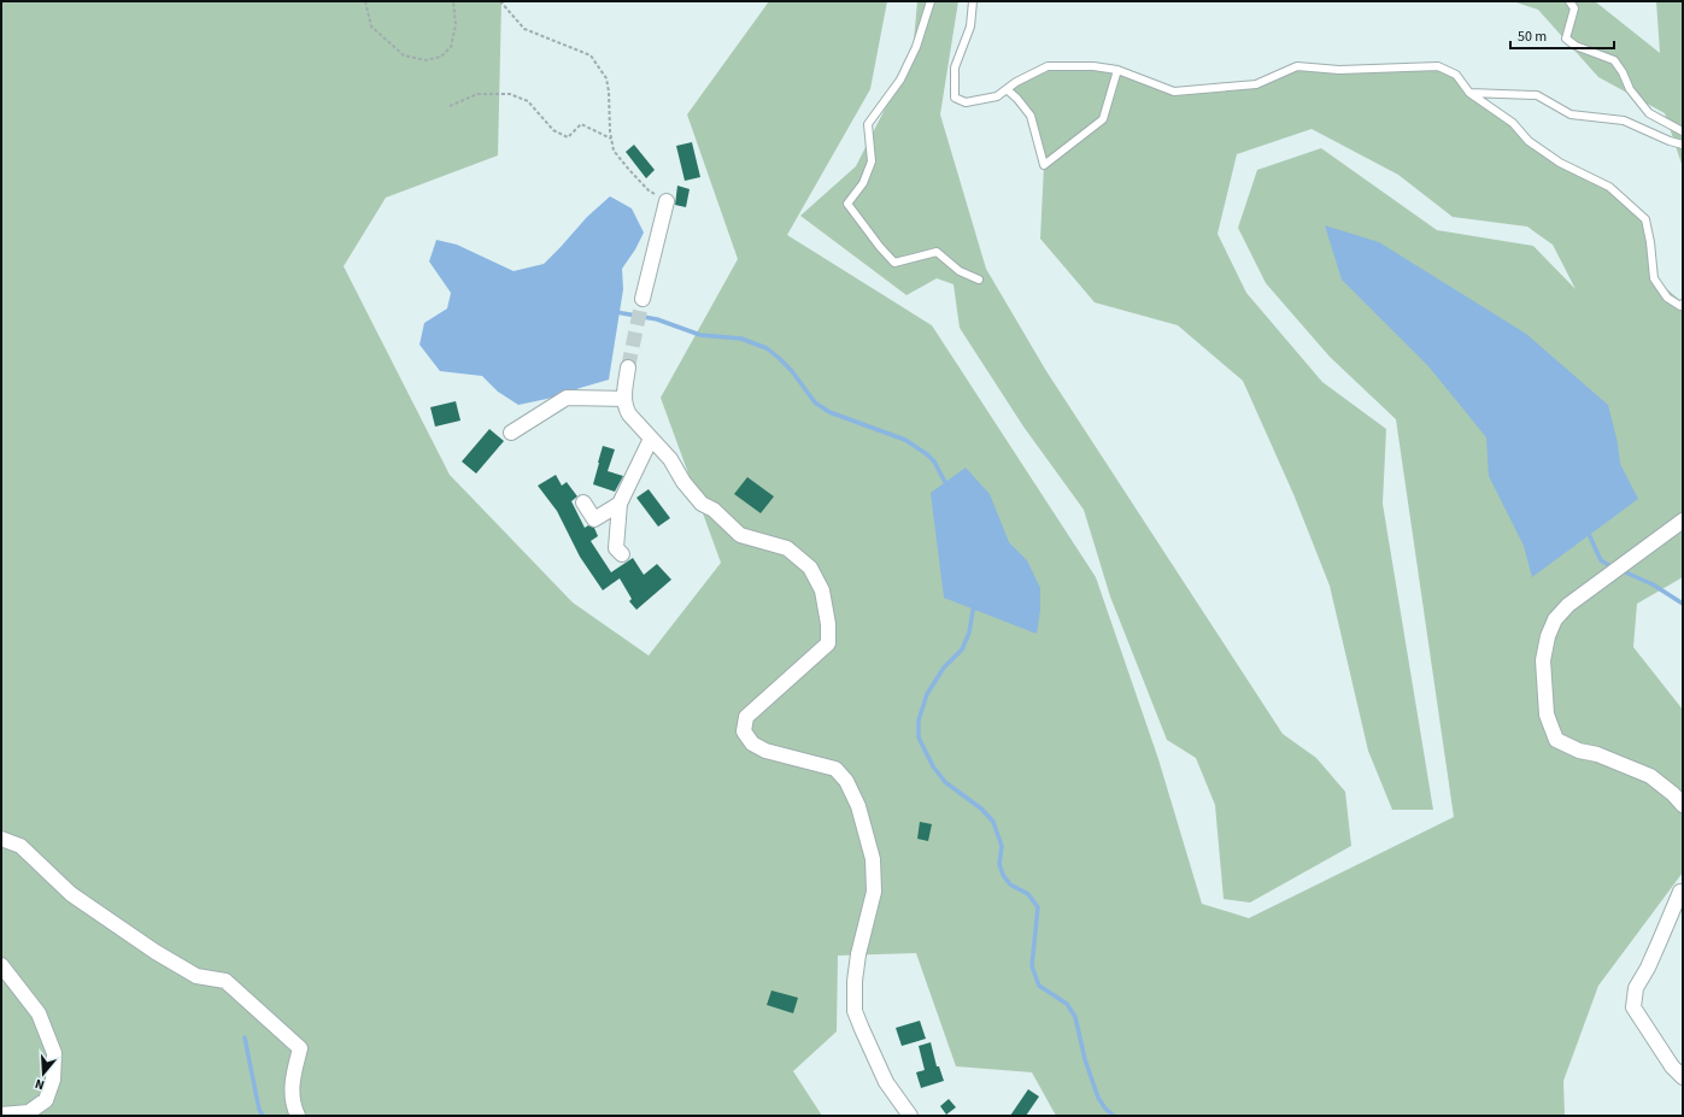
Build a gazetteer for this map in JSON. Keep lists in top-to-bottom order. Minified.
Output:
{"scale_bar":"50 m","north":"bottom"}
